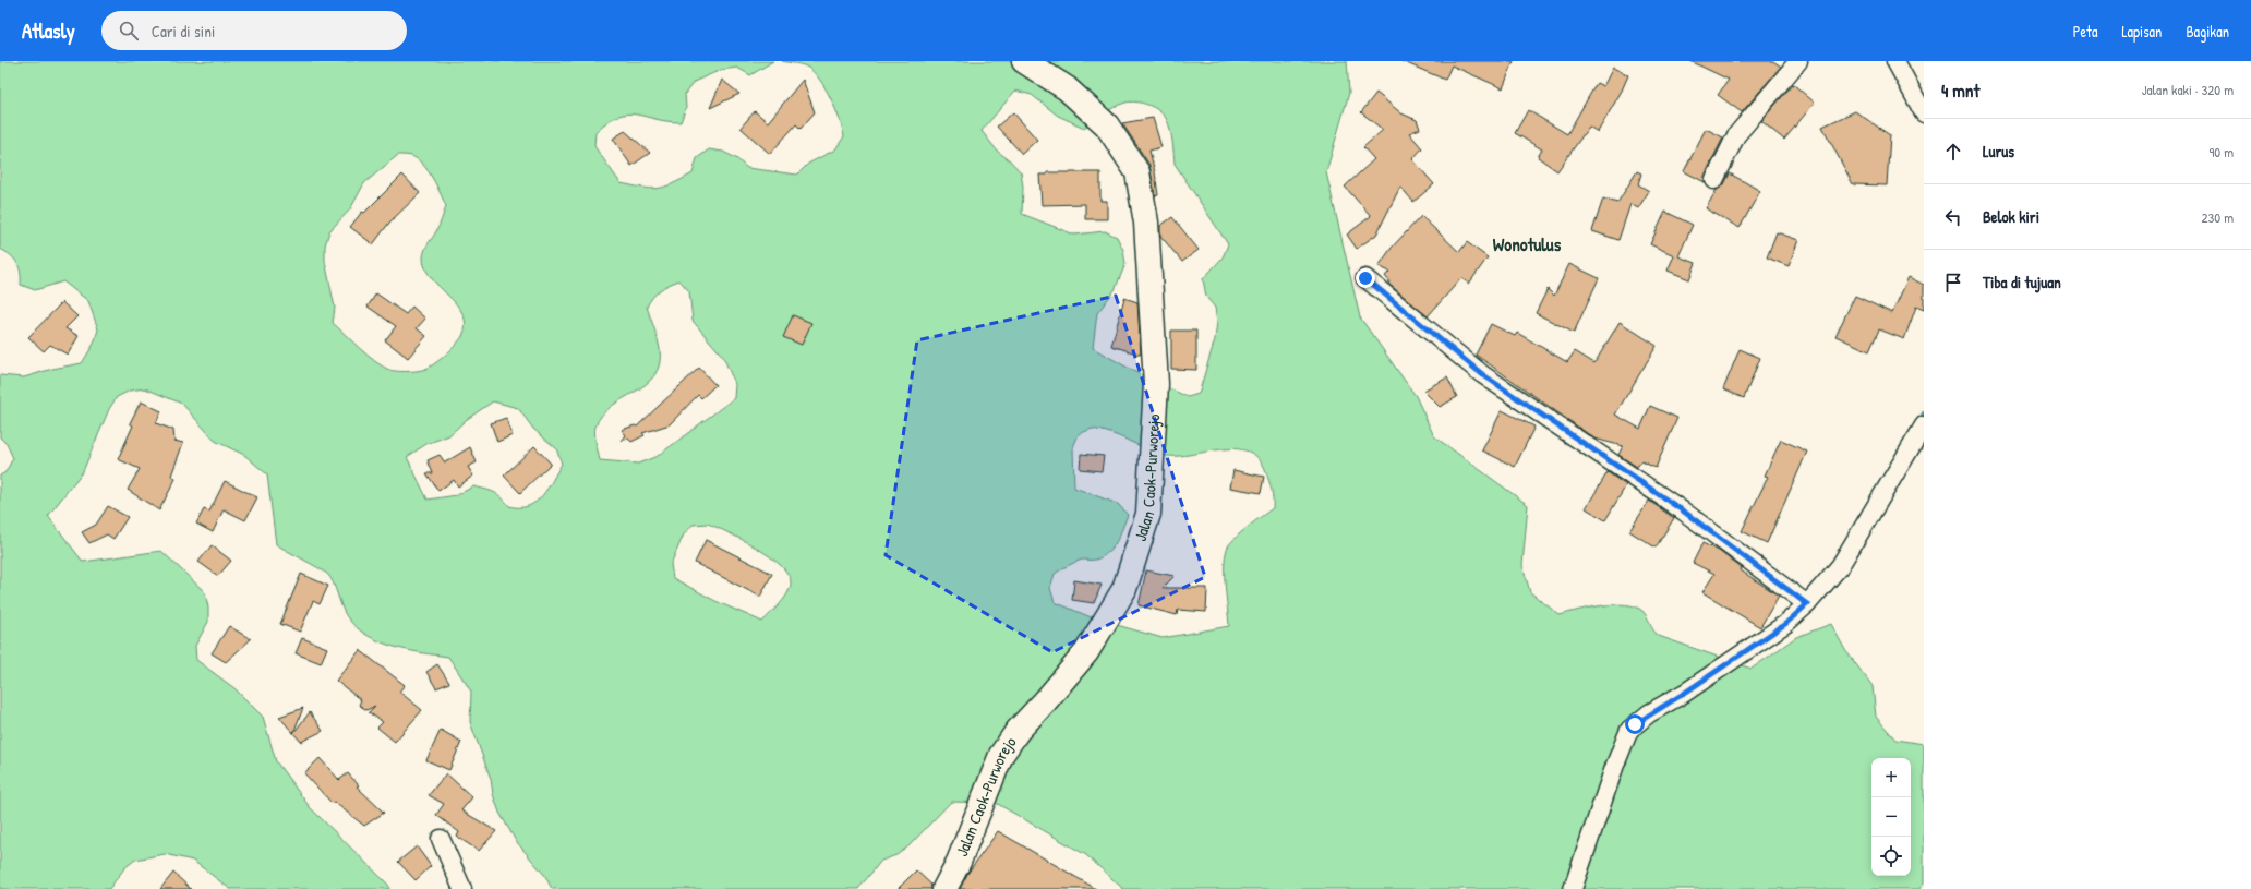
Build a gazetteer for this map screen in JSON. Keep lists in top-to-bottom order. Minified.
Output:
{"streets":{"street":["Jalan Caok-Purworejo"]},"districts":["Wonotulus"],"page":{"header":"Atlasly","search":"Cari di sini","nav":["Peta","Lapisan","Bagikan"],"heading":["4 mnt","Jalan kaki · 320 m"],"list":[["Lurus","90 m"],["Belok kiri","230 m"],"Tiba di tujuan"],"map_buttons":["+","−"]}}
